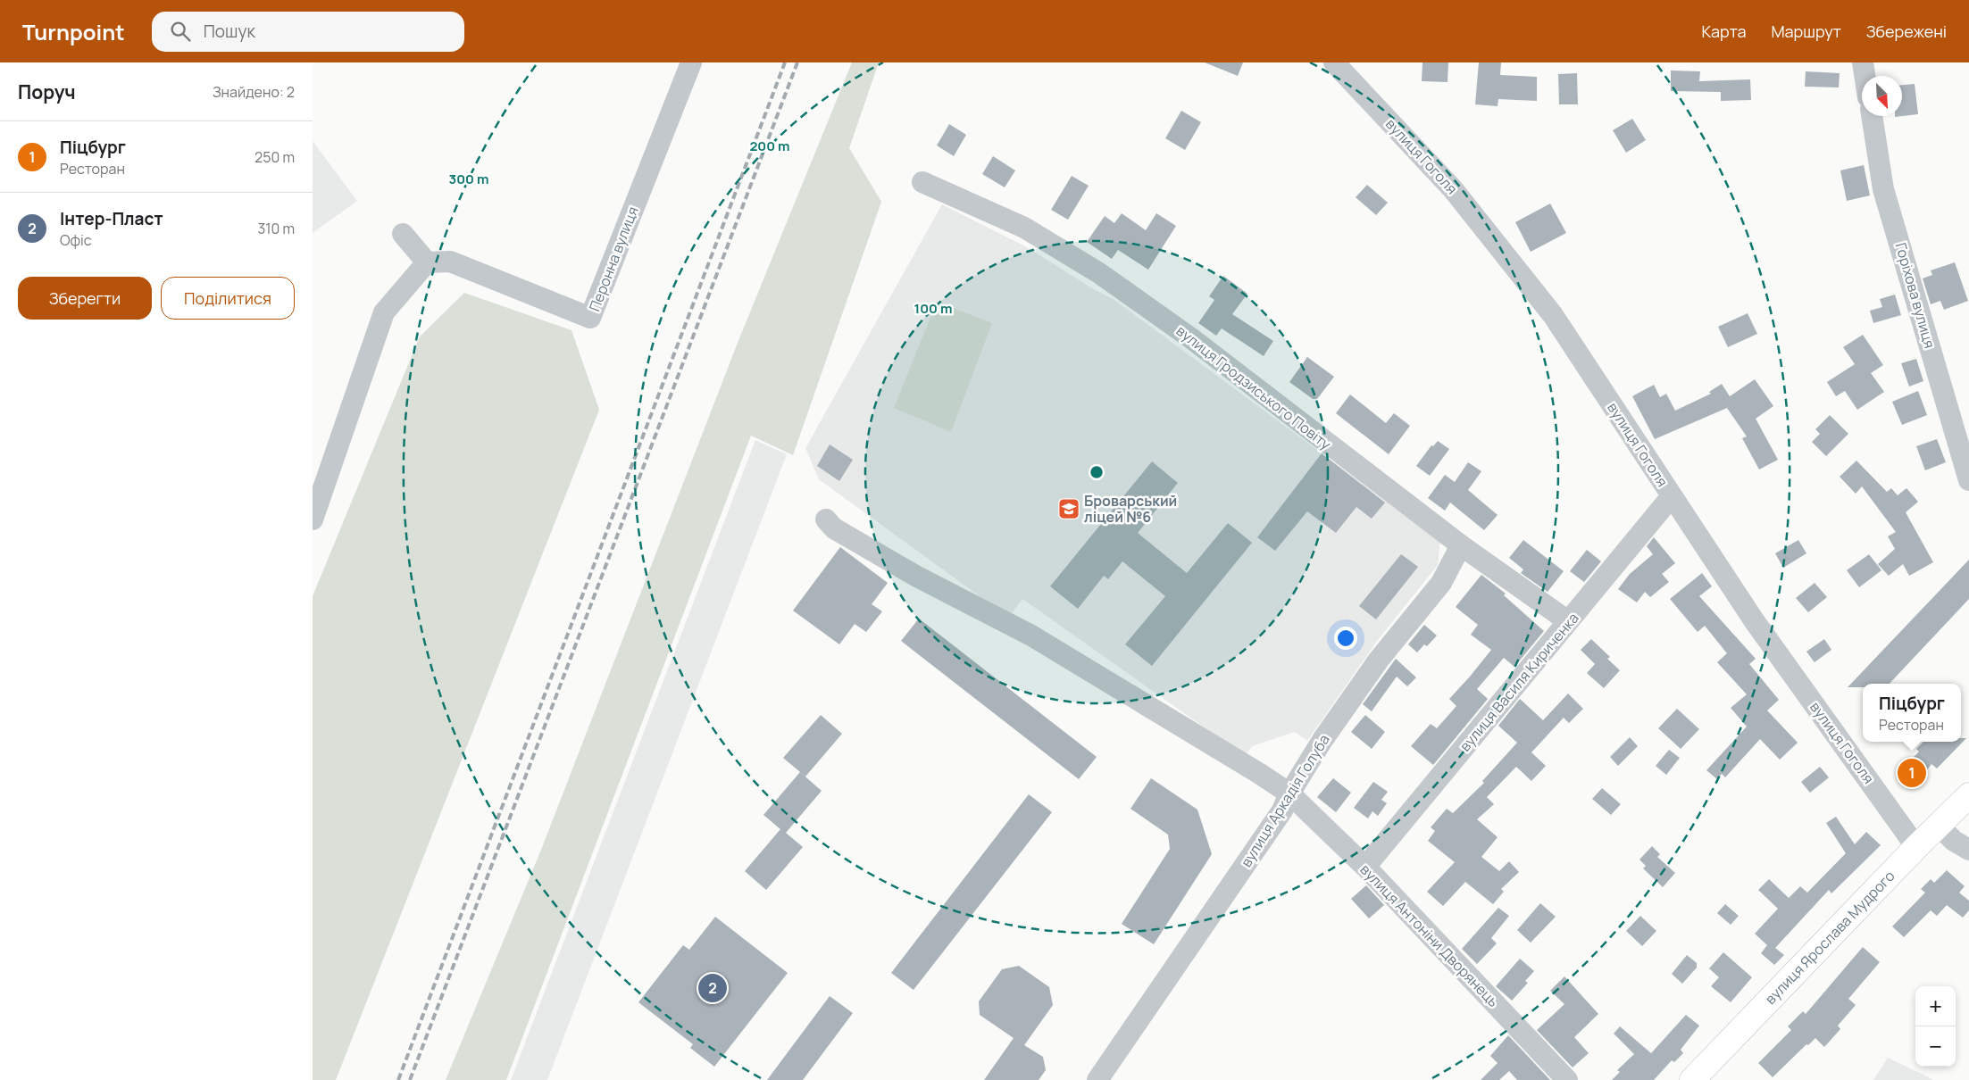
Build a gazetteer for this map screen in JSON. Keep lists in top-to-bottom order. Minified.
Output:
{"streets":{"main road":["вулиця Ярослава Мудрого"],"street":["вулиця Гоголя","Перонна вулиця","Горіхова вулиця","вулиця Гродзиського Повіту","вулиця Василя Кириченка","вулиця Аркадія Голуба","вулиця Антоніни Дворянець"]},"crossings":[["вулиця Гоголя","вулиця Василя Кириченка"],["вулиця Гоголя","вулиця Ярослава Мудрого"],["вулиця Гродзиського Повіту","вулиця Василя Кириченка"],["вулиця Гродзиського Повіту","вулиця Аркадія Голуба"],["вулиця Василя Кириченка","вулиця Антоніни Дворянець"],["вулиця Аркадія Голуба","вулиця Антоніни Дворянець"]],"places":{"school or university":["Броварський ліцей №6"]},"north":"bottom right","page":{"header":"Turnpoint","search":"Пошук","nav":["Карта","Маршрут","Збережені"],"heading":["Поруч","Знайдено: 2"],"list":[{"mark":"1","name":"Піцбург","note":"Ресторан","value":"250 m"},{"mark":"2","name":"Інтер-Пласт","note":"Офіс","value":"310 m"}],"buttons":["Зберегти","Поділитися"],"popup":["Піцбург","Ресторан"],"pins":["1","2"],"map_buttons":["+","−"]},"rings":["200 m","300 m","100 m"]}
